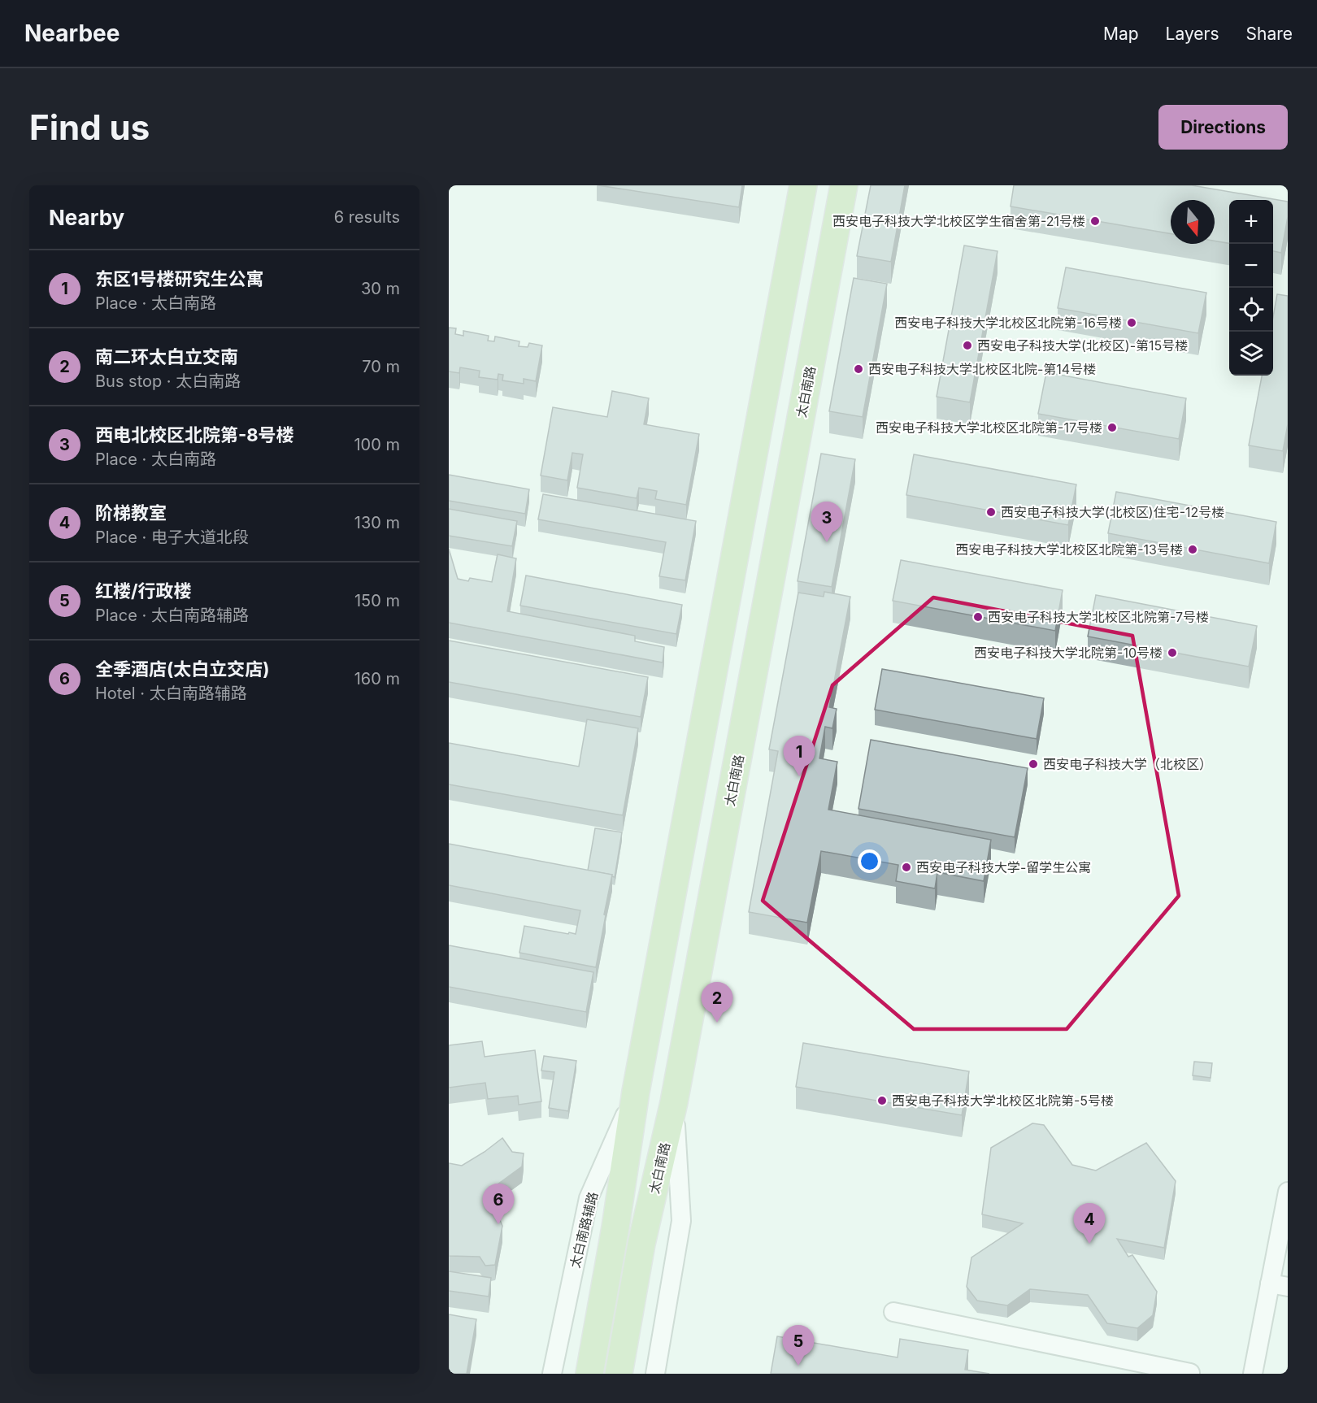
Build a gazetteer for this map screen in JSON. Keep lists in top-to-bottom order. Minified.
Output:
{"streets":{"main road":["太白南路"],"street":["太白南路辅路"]},"places":["西安电子科技大学北校区学生宿舍第-21号楼","西安电子科技大学北校区北院第-16号楼","西安电子科技大学(北校区)-第15号楼","西安电子科技大学北校区北院-第14号楼","西安电子科技大学北校区北院第-17号楼","西安电子科技大学(北校区)住宅-12号楼","西安电子科技大学北校区北院第-13号楼","西安电子科技大学北校区北院第-7号楼","西安电子科技大学北院第-10号楼","西安电子科技大学（北校区）","西安电子科技大学-留学生公寓","西安电子科技大学北校区北院第-5号楼"],"north":"bottom","page":{"header":"Nearbee","nav":["Map","Layers","Share"],"buttons":"Directions","title":"Find us","heading":["Nearby","6 results"],"map_buttons":["+","−"],"list":[{"mark":"1","name":"东区1号楼研究生公寓","note":"Place · 太白南路","value":"30 m"},{"mark":"2","name":"南二环太白立交南","note":"Bus stop · 太白南路","value":"70 m"},{"mark":"3","name":"西电北校区北院第-8号楼","note":"Place · 太白南路","value":"100 m"},{"mark":"4","name":"阶梯教室","note":"Place · 电子大道北段","value":"130 m"},{"mark":"5","name":"红楼/行政楼","note":"Place · 太白南路辅路","value":"150 m"},{"mark":"6","name":"全季酒店(太白立交店)","note":"Hotel · 太白南路辅路","value":"160 m"}],"pins":["3","1","2","6","4","5"]}}
